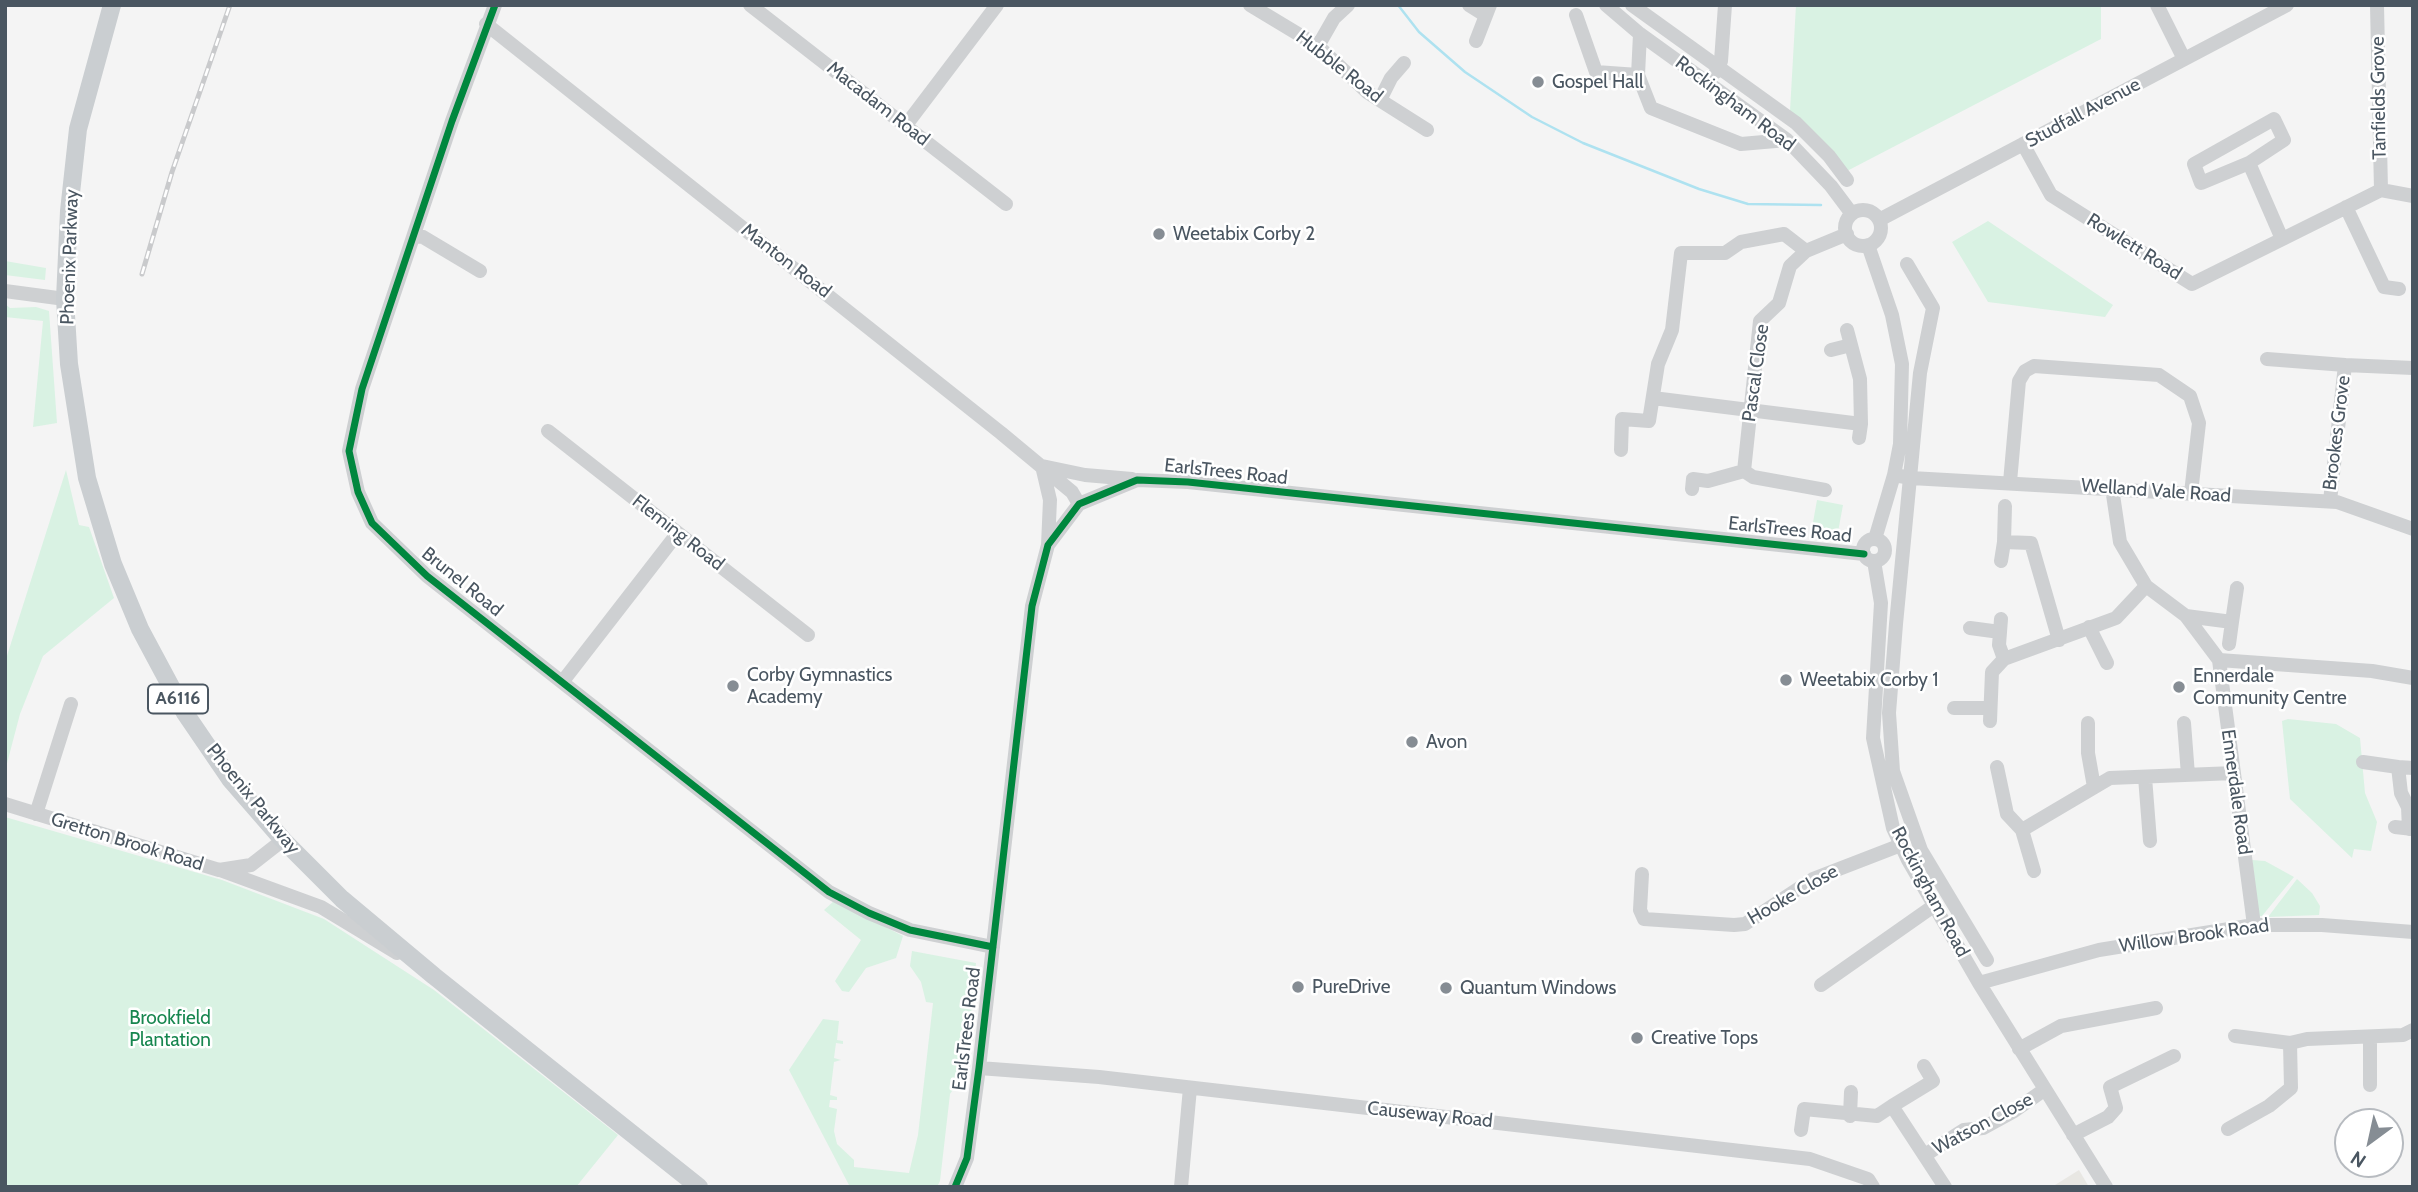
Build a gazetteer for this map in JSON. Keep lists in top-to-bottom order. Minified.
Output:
{"streets":{"main road":["Phoenix Parkway","A6116"],"street":["Hubble Road","Tanfields Grove","Macadam Road","Rockingham Road","Studfall Avenue","Rowlett Road","Manton Road","Pascal Close","Brookes Grove","EarlsTrees Road","Welland Vale Road","Fleming Road","Brunel Road","Ennerdale Road","Gretton Brook Road","Hooke Close","Willow Brook Road","Causeway Road","Watson Close"]},"crossings":[["Tanfields Grove","Rowlett Road"],["Rockingham Road","Studfall Avenue"],["Rockingham Road","EarlsTrees Road"],["Rockingham Road","Hooke Close"],["Rockingham Road","Willow Brook Road"],["Rockingham Road","Watson Close"],["Studfall Avenue","Rowlett Road"],["Phoenix Parkway","Gretton Brook Road"],["Manton Road","EarlsTrees Road"],["Manton Road","Brunel Road"],["Brookes Grove","Welland Vale Road"],["EarlsTrees Road","Brunel Road"],["EarlsTrees Road","Causeway Road"],["Welland Vale Road","Ennerdale Road"],["Ennerdale Road","Willow Brook Road"]],"parks":["Brookfield Plantation"],"places":["Gospel Hall","Weetabix Corby 2","Weetabix Corby 1","Corby Gymnastics Academy","Ennerdale Community Centre","Avon","PureDrive","Quantum Windows","Creative Tops"],"north":"bottom left"}
